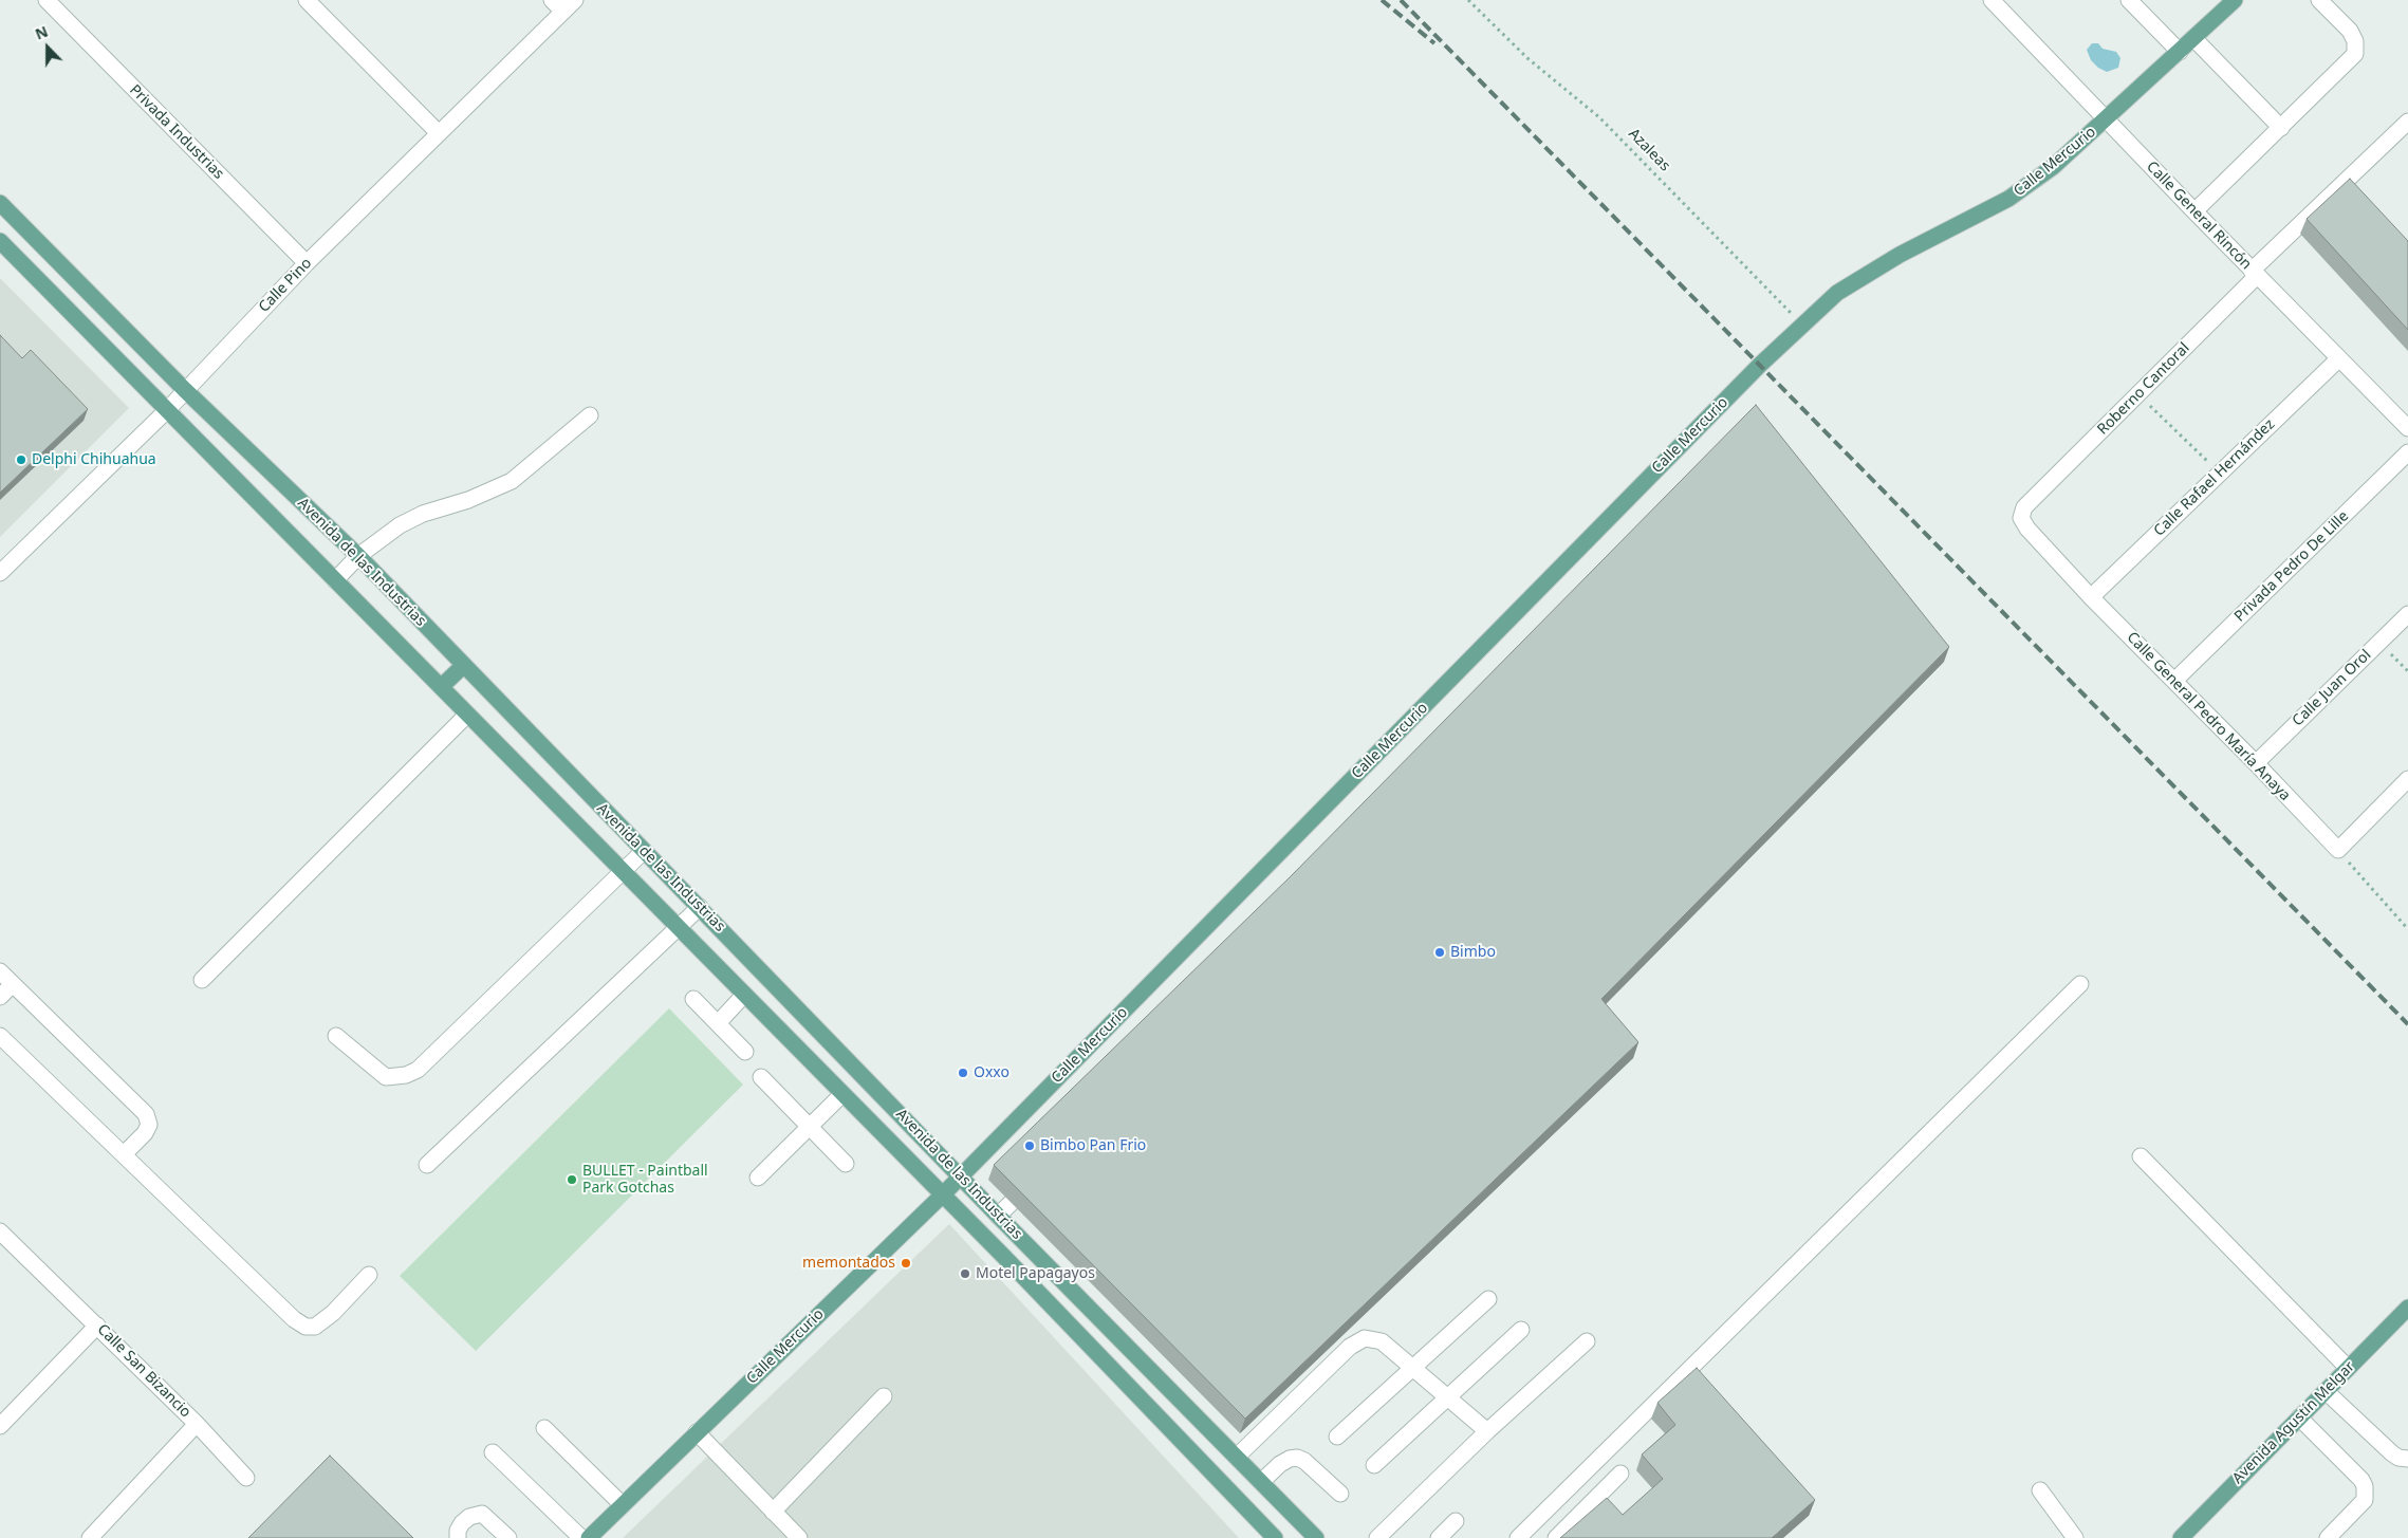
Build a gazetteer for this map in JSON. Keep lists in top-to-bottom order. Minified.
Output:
{"streets":{"main road":["Calle Mercurio","Avenida de las Industrias","Avenida Agustín Melgar"],"street":["Privada Industrias","Calle General Rincón","Calle Pino","Roberno Cantoral","Calle Rafael Hernández","Privada Pedro De Lille","Calle Juan Orol","Calle General Pedro María Anaya","Calle San Bizancio"],"path":["Azaleas"]},"crossings":[["Privada Industrias","Calle Pino"],["Azaleas","Calle Mercurio"],["Calle Mercurio","Calle General Rincón"],["Calle Mercurio","Avenida de las Industrias"],["Calle General Rincón","Roberno Cantoral"],["Calle General Rincón","Calle Rafael Hernández"],["Calle Pino","Avenida de las Industrias"],["Roberno Cantoral","Calle General Pedro María Anaya"],["Calle Rafael Hernández","Calle General Pedro María Anaya"],["Privada Pedro De Lille","Calle General Pedro María Anaya"],["Calle Juan Orol","Calle General Pedro María Anaya"]],"places":["Delphi Chihuahua","Bimbo","Oxxo","Bimbo Pan Frio","BULLET - Paintball Park Gotchas","memontados","Motel Papagayos"],"north":"top"}
